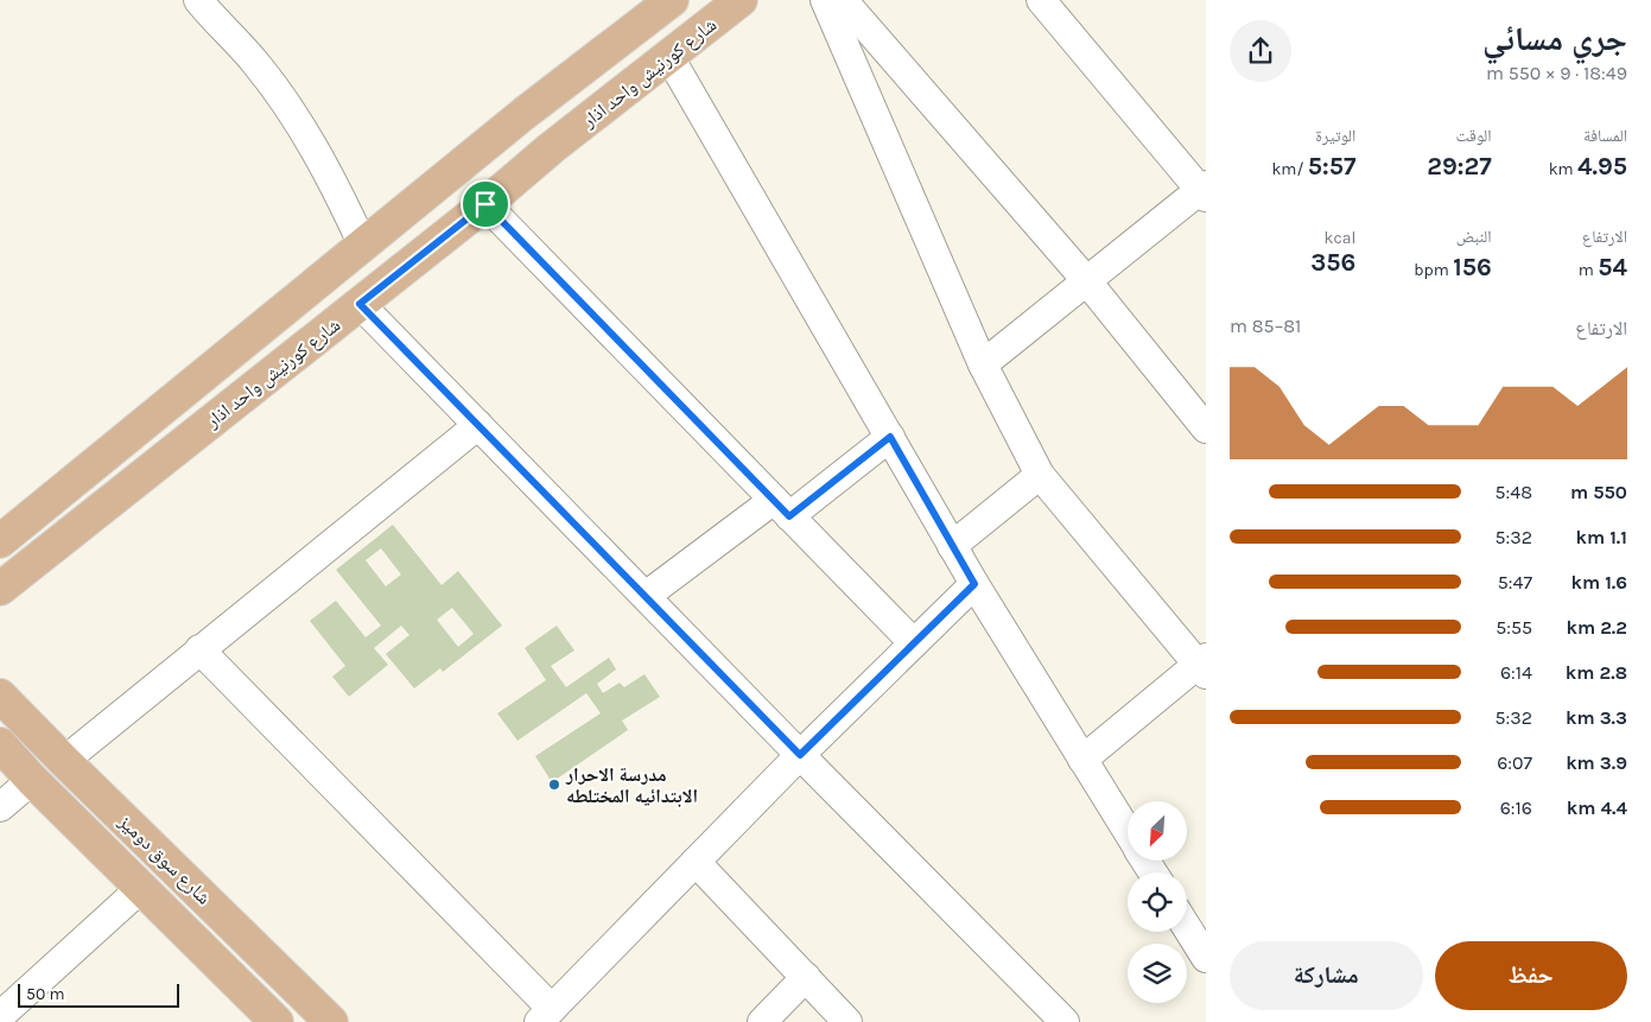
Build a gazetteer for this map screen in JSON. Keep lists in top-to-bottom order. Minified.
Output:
{"streets":{"main road":["شارع كورنيش واحد اذار","شارع سوق دوميز"]},"places":["مدرسة الاحرار الابتدائيه المختلطه"],"scale_bar":"50 m","north":"bottom left","page":{"heading":["جري مسائي","18:49 · 9 × 550 m"],"stats":[["المسافة","4.95 km"],["الوقت","29:27"],["الوتيرة","5:57 /km"],["الارتفاع","54 m"],["النبض","156 bpm"],["kcal","356"]],"chart":["الارتفاع","81–85 m"],"list":[{"name":"550 m","note":"5:48"},{"name":"1.1 km","note":"5:32"},{"name":"1.6 km","note":"5:47"},{"name":"2.2 km","note":"5:55"},{"name":"2.8 km","note":"6:14"},{"name":"3.3 km","note":"5:32"},{"name":"3.9 km","note":"6:07"},{"name":"4.4 km","note":"6:16"}],"buttons":["حفظ","مشاركة"],"scale":"50 m"}}
